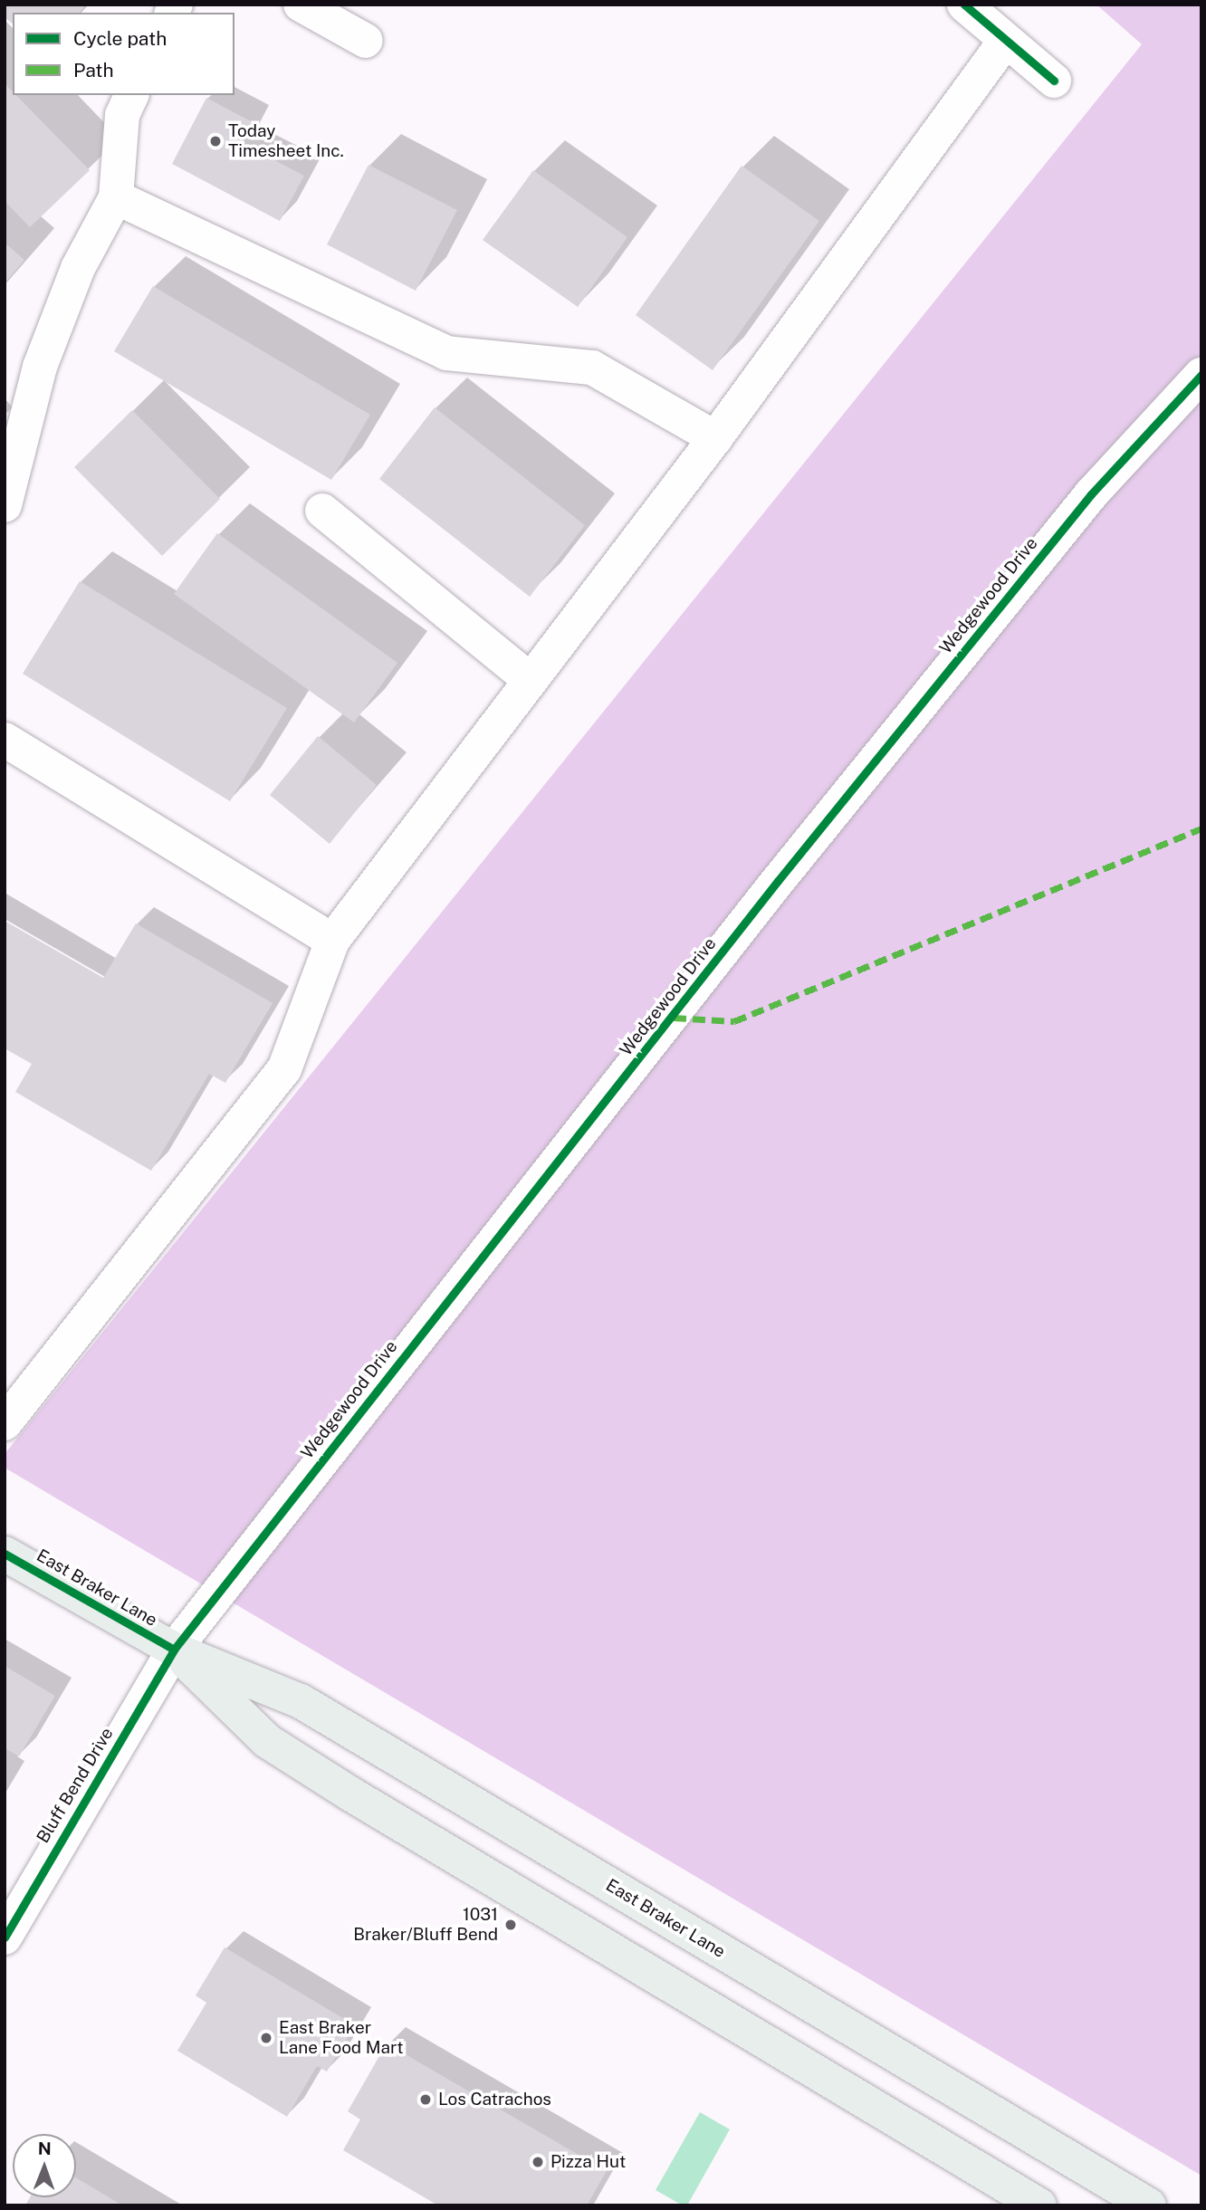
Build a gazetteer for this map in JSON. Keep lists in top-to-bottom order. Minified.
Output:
{"streets":{"main road":["East Braker Lane"],"street":["Wedgewood Drive","Bluff Bend Drive"]},"crossings":[["Wedgewood Drive","East Braker Lane"],["Wedgewood Drive","Bluff Bend Drive"],["East Braker Lane","Bluff Bend Drive"]],"places":["Today Timesheet Inc.","1031 Braker/Bluff Bend","East Braker Lane Food Mart","Los Catrachos","Pizza Hut"],"legend":["Cycle path","Path"],"north":"top"}
